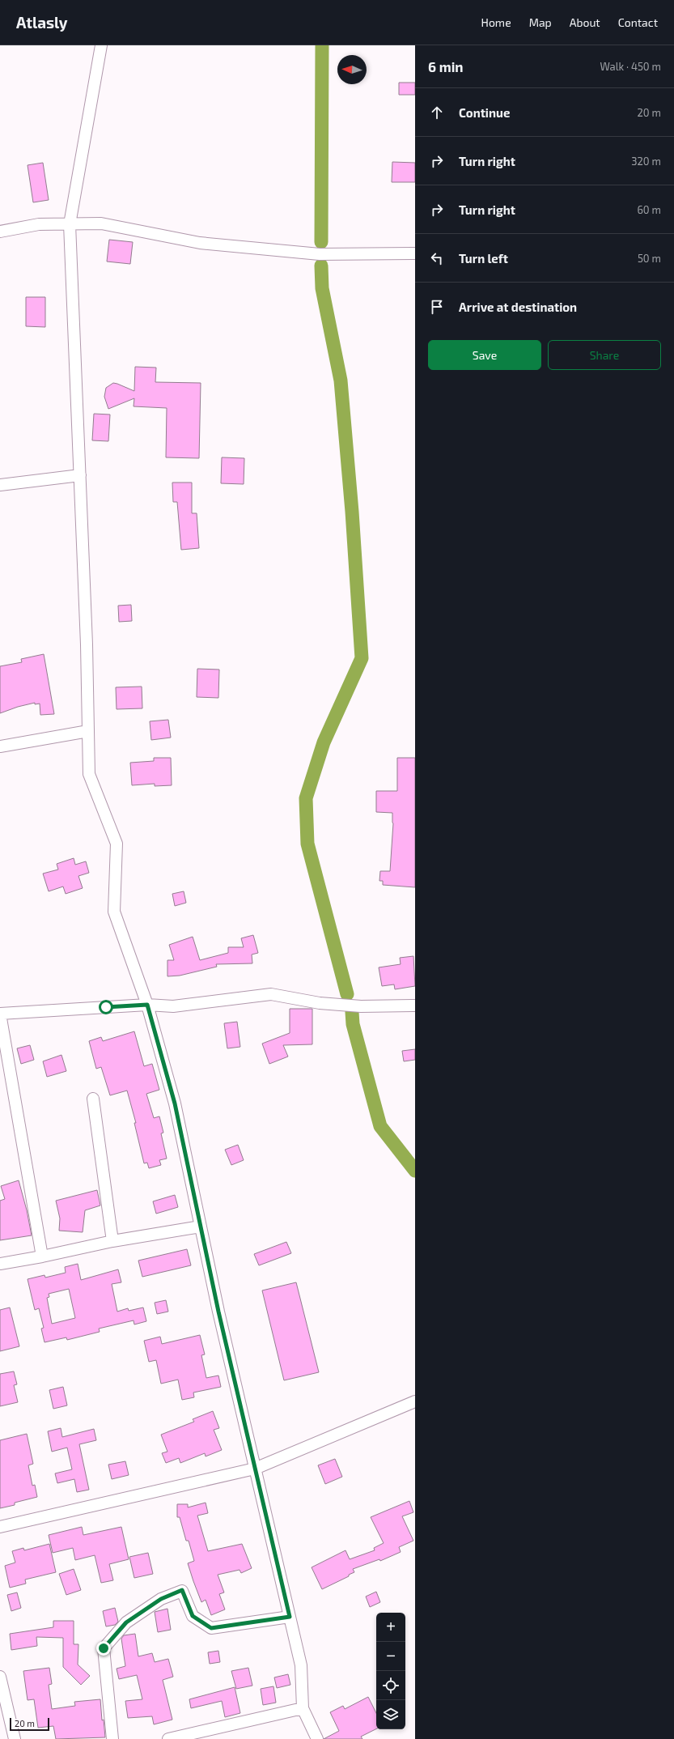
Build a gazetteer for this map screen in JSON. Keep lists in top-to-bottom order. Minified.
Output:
{"scale_bar":"20 m","north":"left","page":{"header":"Atlasly","nav":["Home","Map","About","Contact"],"heading":["6 min","Walk · 450 m"],"list":[["Continue","20 m"],["Turn right","320 m"],["Turn right","60 m"],["Turn left","50 m"],"Arrive at destination"],"buttons":["Save","Share"],"map_buttons":["+","−"],"scale":"20 m"}}
